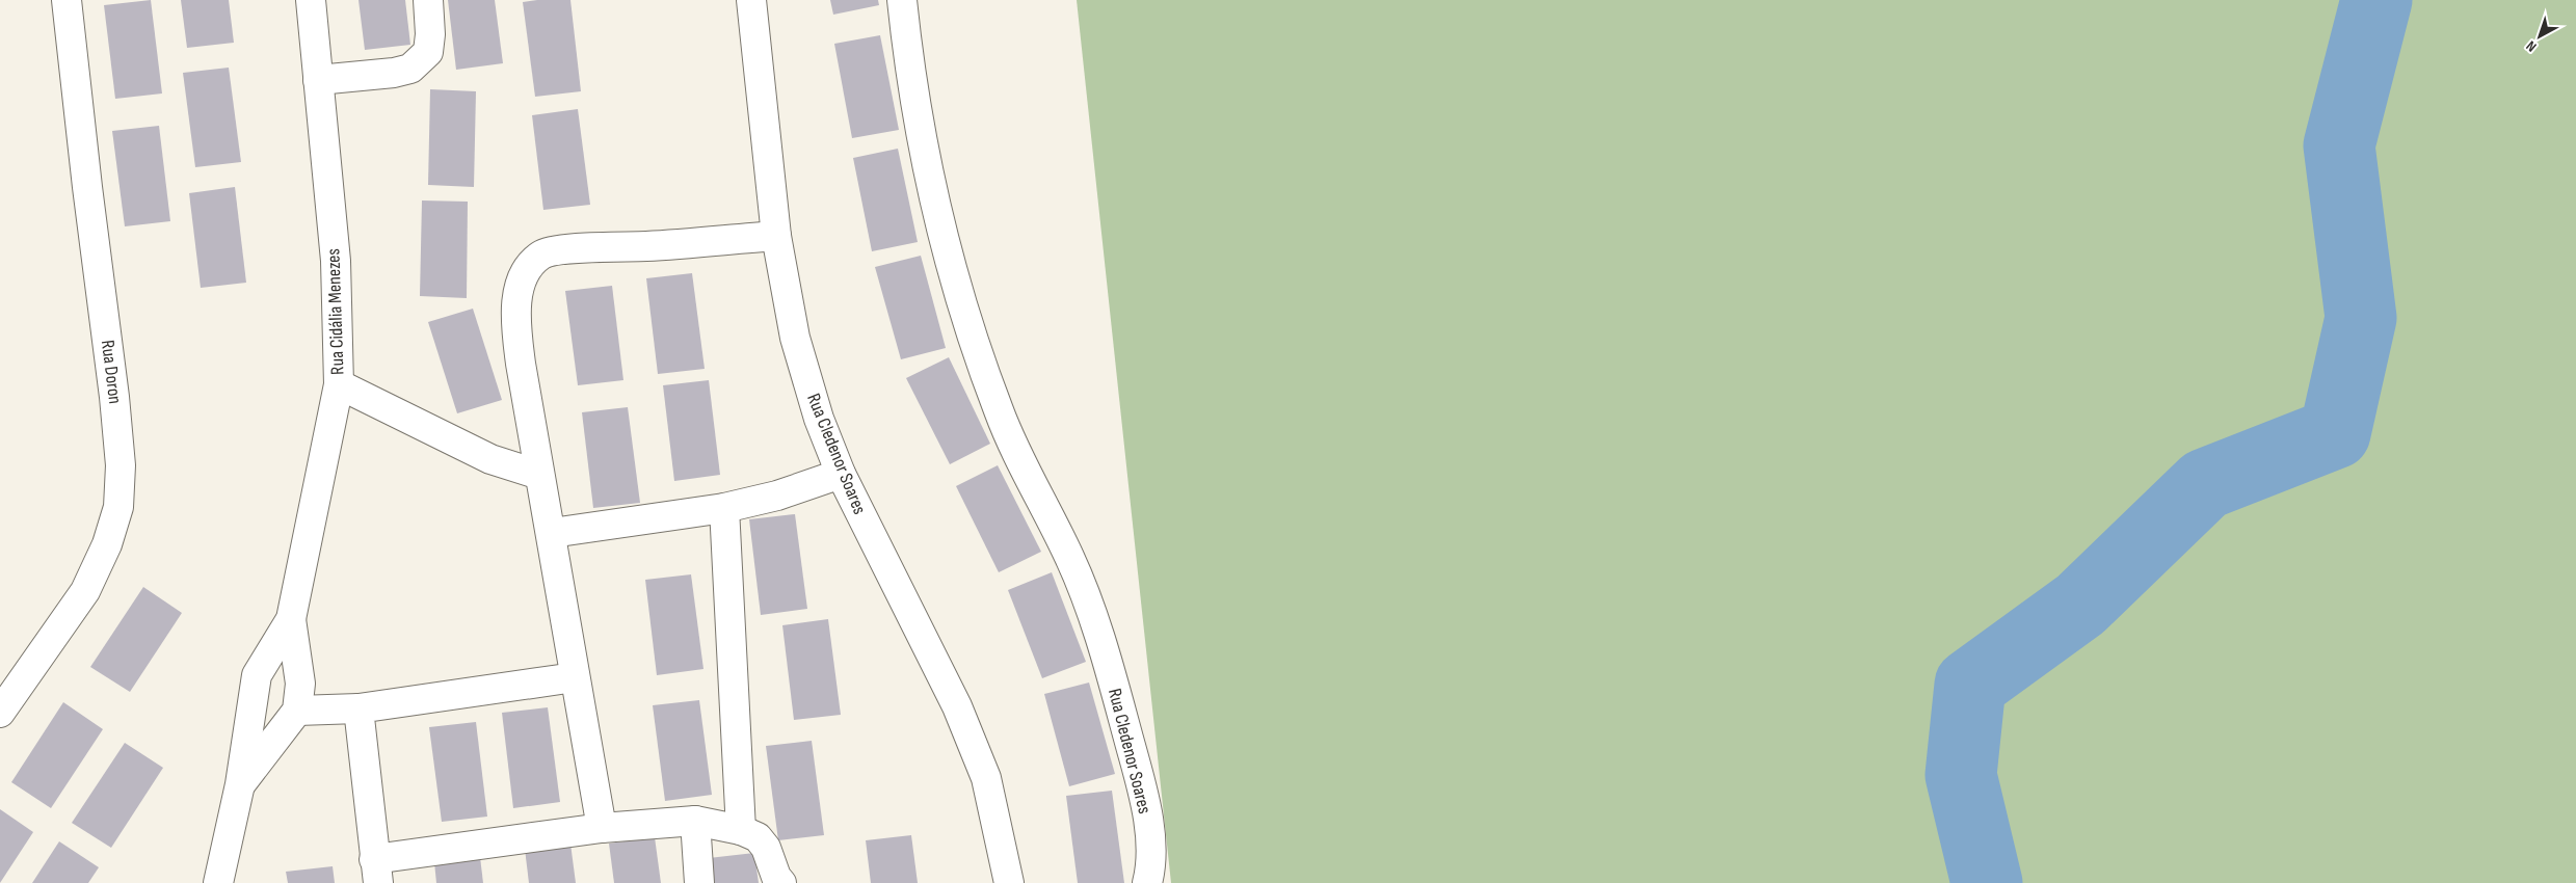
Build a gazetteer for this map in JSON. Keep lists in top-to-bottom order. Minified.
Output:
{"streets":{"street":["Rua Cidália Menezes","Rua Doron","Rua Cledenor Soares"]},"north":"bottom left"}
